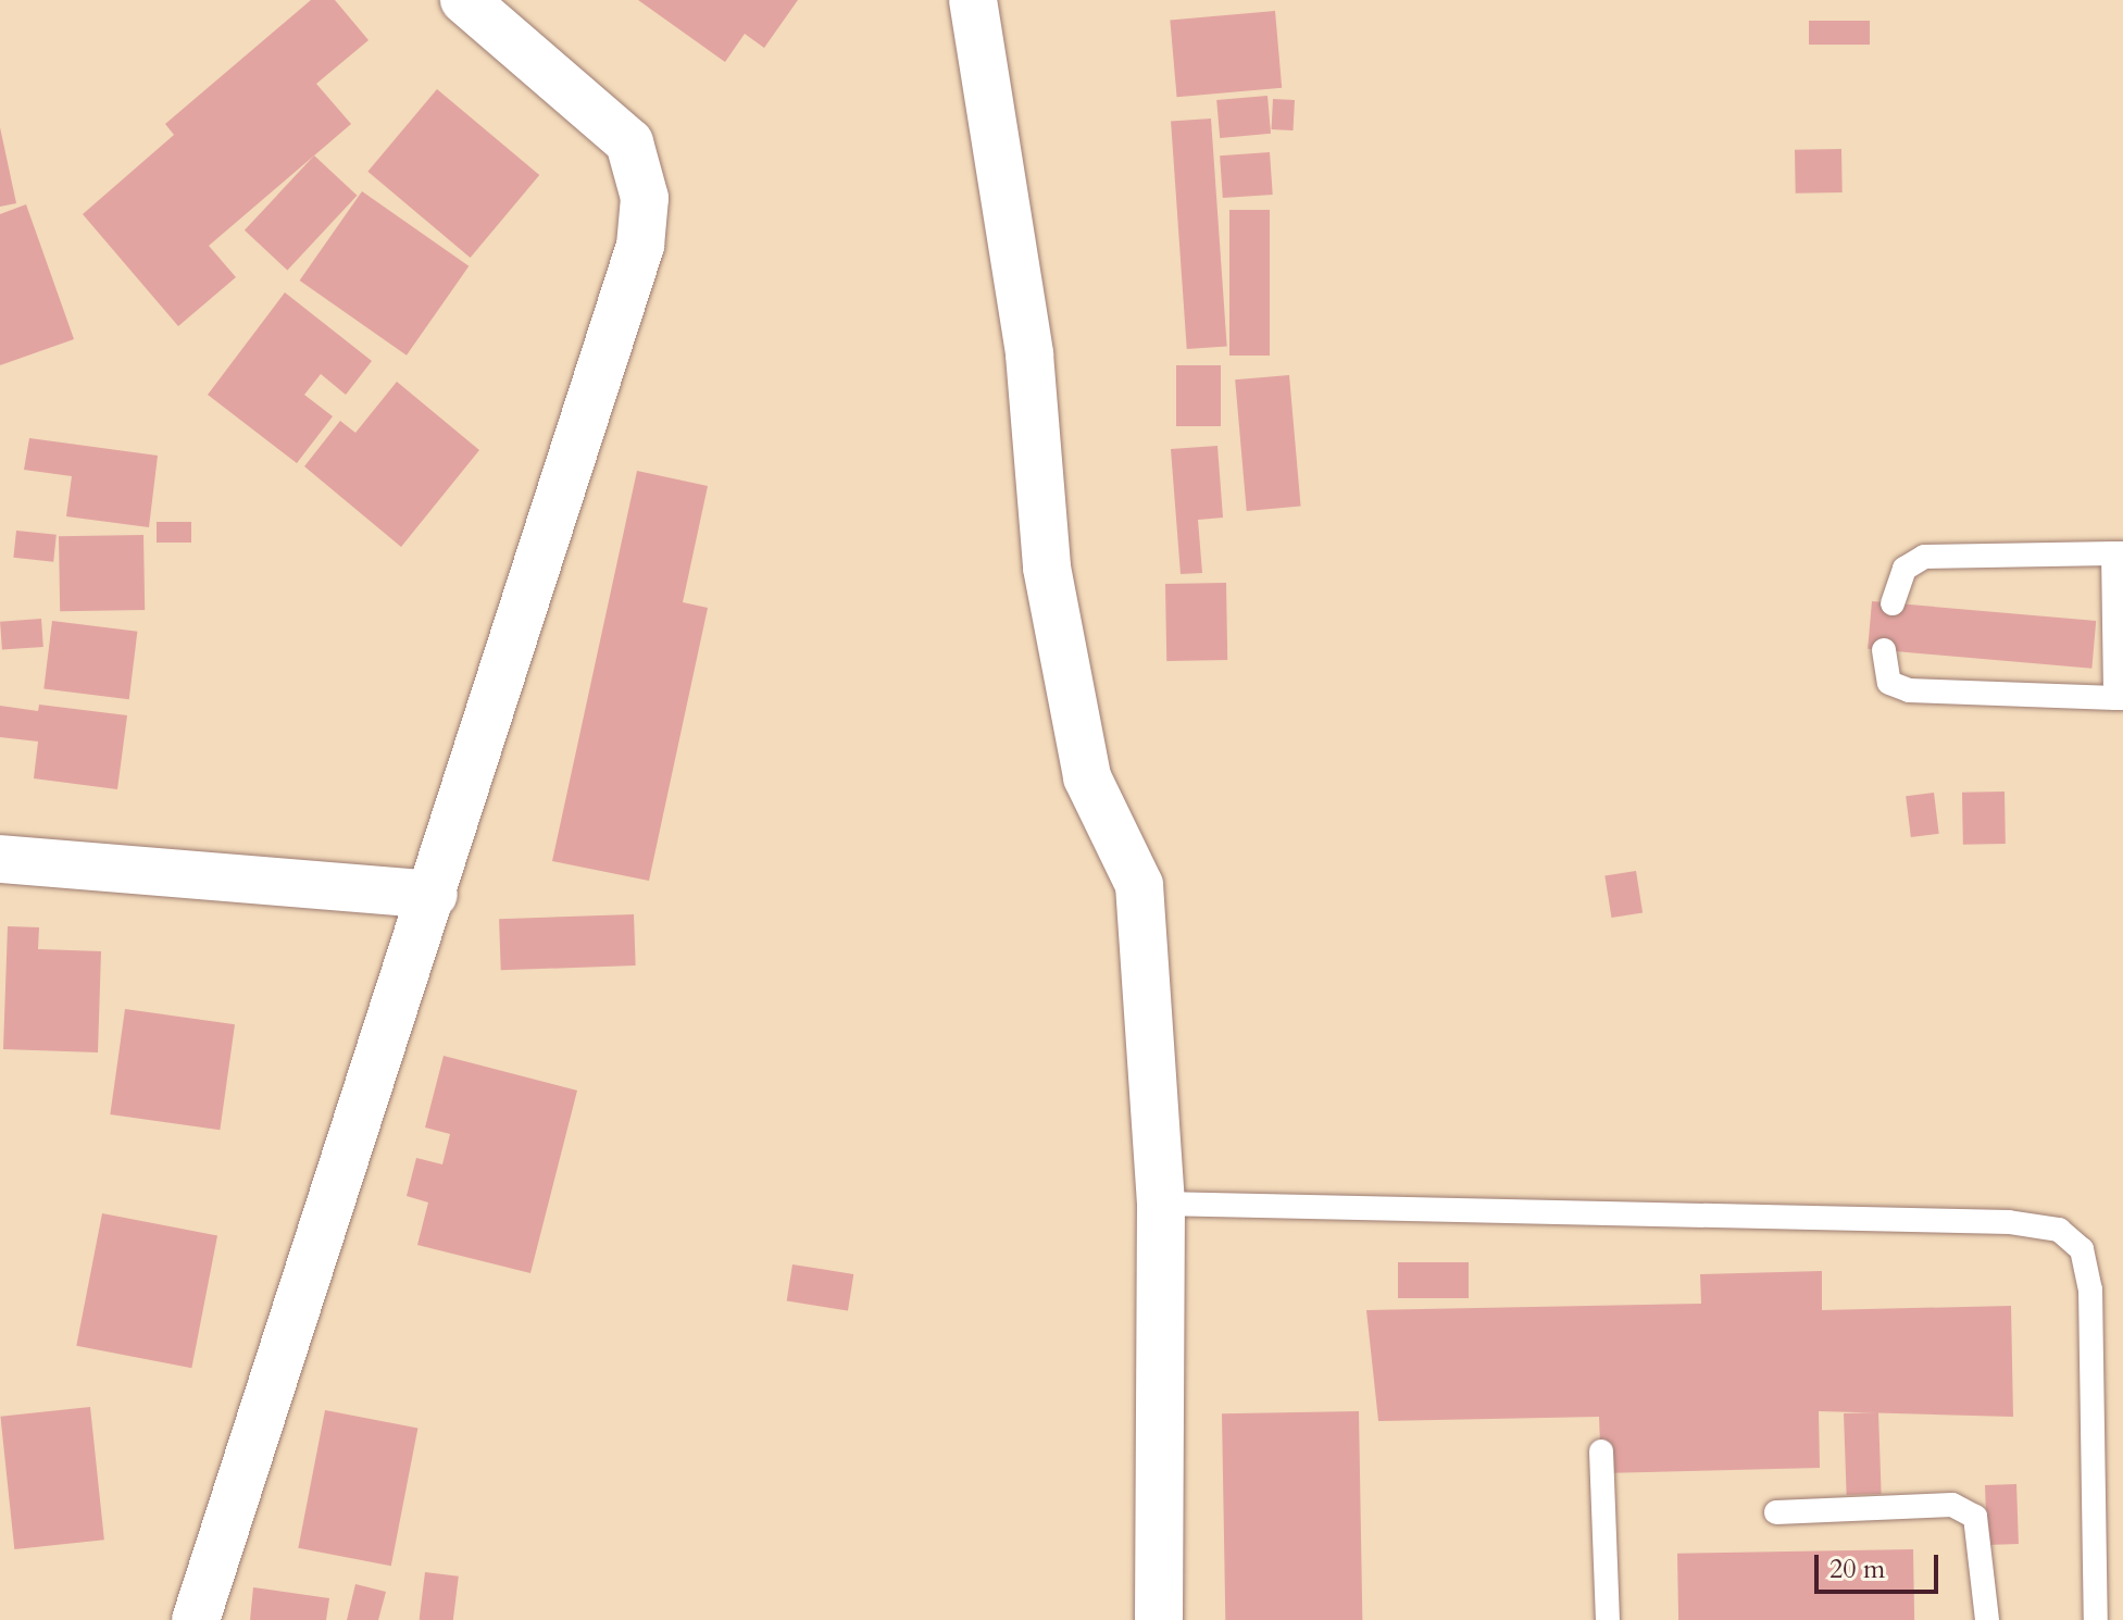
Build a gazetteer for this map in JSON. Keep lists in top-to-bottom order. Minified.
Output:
{"scale_bar":"20 m"}
